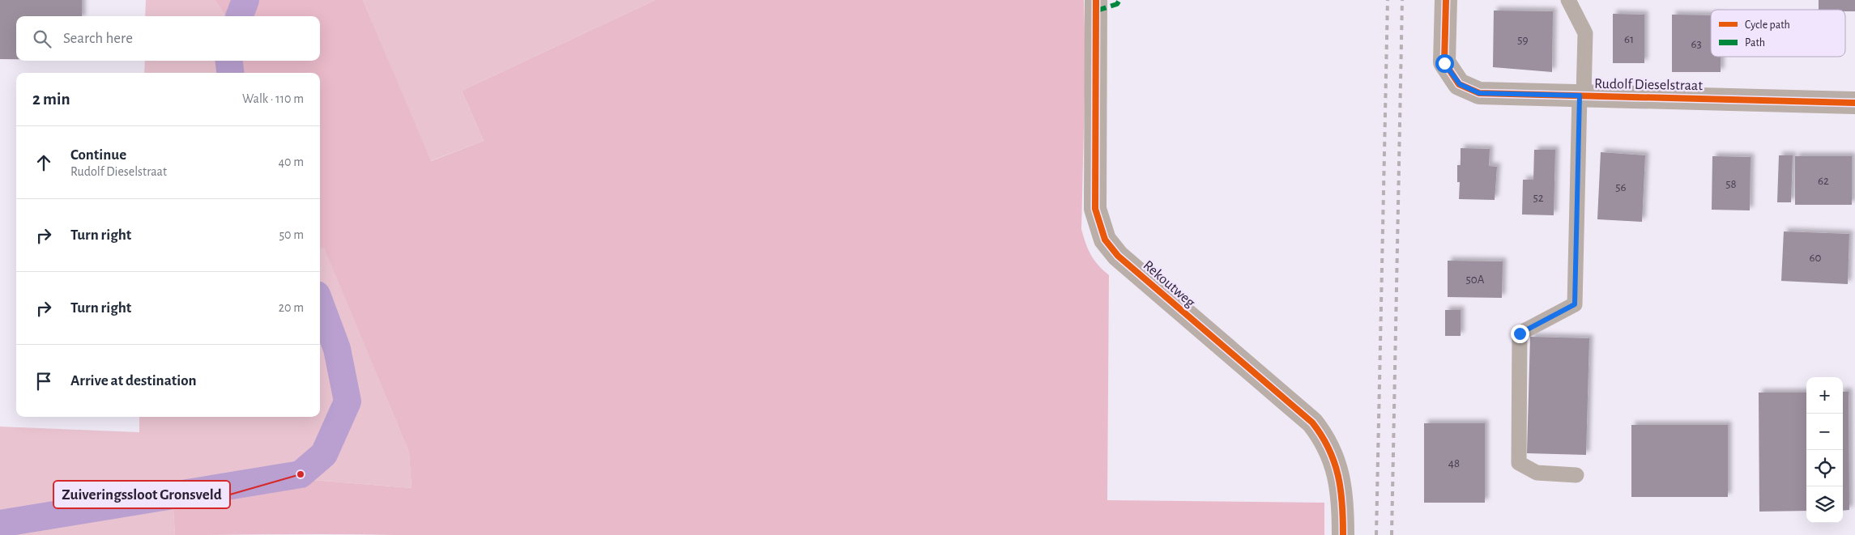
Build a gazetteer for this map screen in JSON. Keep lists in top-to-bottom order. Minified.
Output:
{"streets":{"street":["Rudolf Dieselstraat","Rekoutweg"]},"places":["Zuiveringssloot Gronsveld"],"house_numbers":["61","59","63","62","58","56","52","60","50A","48"],"legend":["Cycle path","Path"],"page":{"search":"Search here","heading":["2 min","Walk · 110 m"],"list":[["Continue","Rudolf Dieselstraat","40 m"],["Turn right","50 m"],["Turn right","20 m"],"Arrive at destination"],"map_buttons":["+","−"]}}
